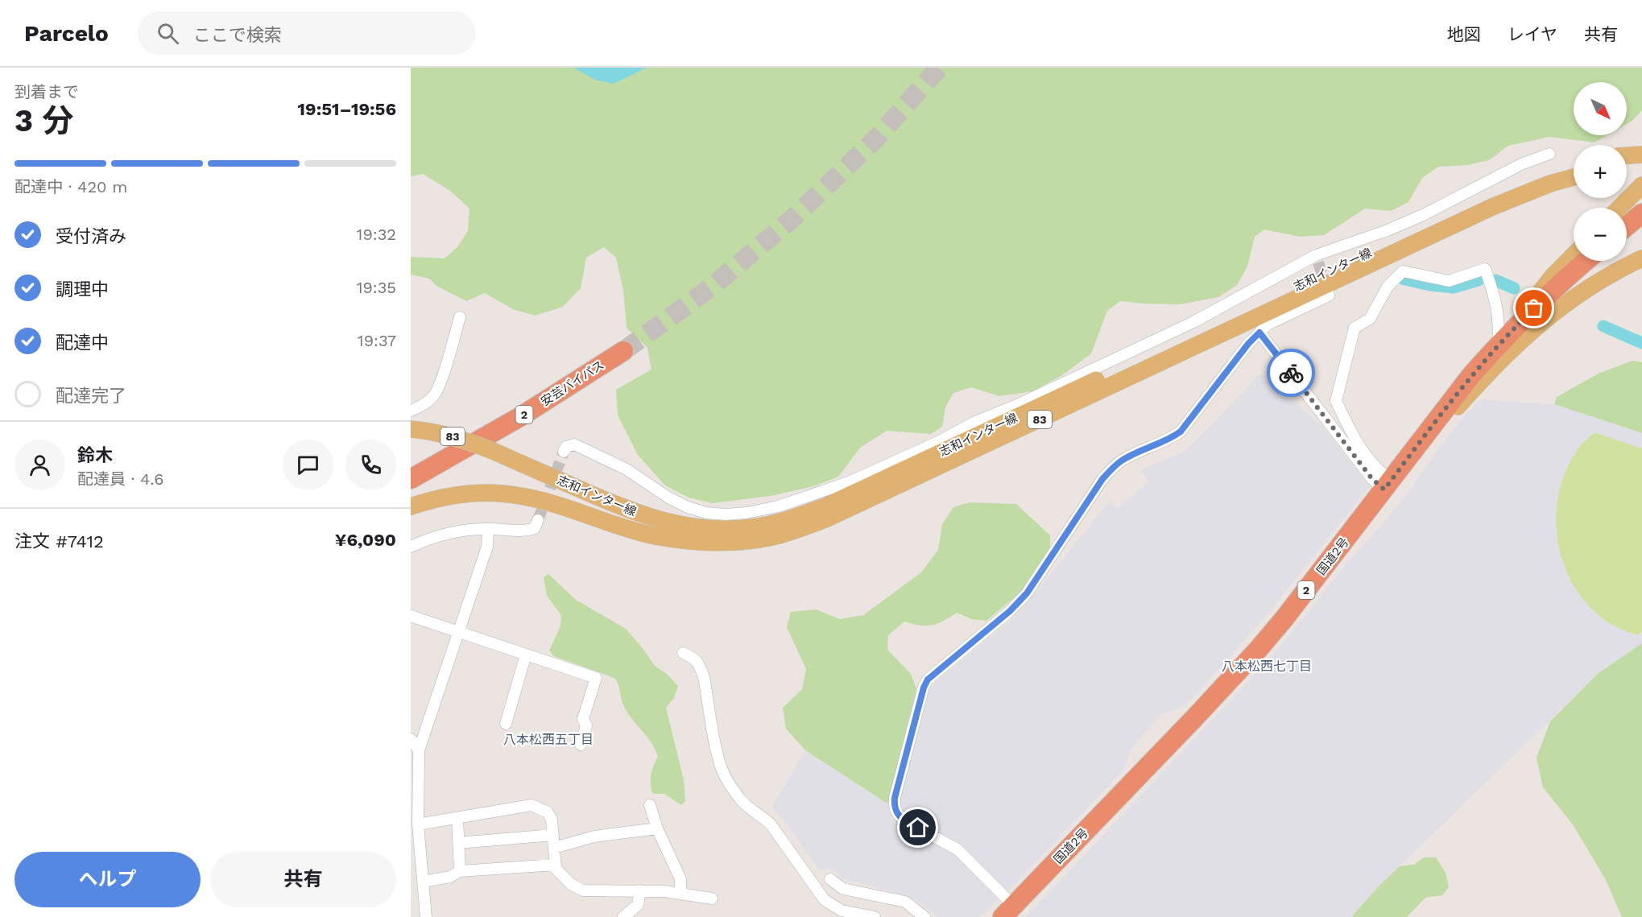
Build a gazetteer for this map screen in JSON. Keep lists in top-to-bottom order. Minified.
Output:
{"streets":{"highway":["安芸バイパス","2","国道2号"],"main road":["志和インター線","83"]},"districts":["八本松西七丁目","八本松西五丁目"],"north":"bottom right","page":{"header":"Parcelo","search":"ここで検索","nav":["地図","レイヤ","共有"],"heading":["3 分","到着まで","19:51–19:56"],"panel":["鈴木","配達員 · 4.6","注文 #7412","¥6,090"],"map_buttons":["+","−"],"bar":"配達中 · 420 m","list":[["受付済み","19:32"],["調理中","19:35"],["配達中","19:37"],"配達完了"],"buttons":["ヘルプ","共有"]}}
